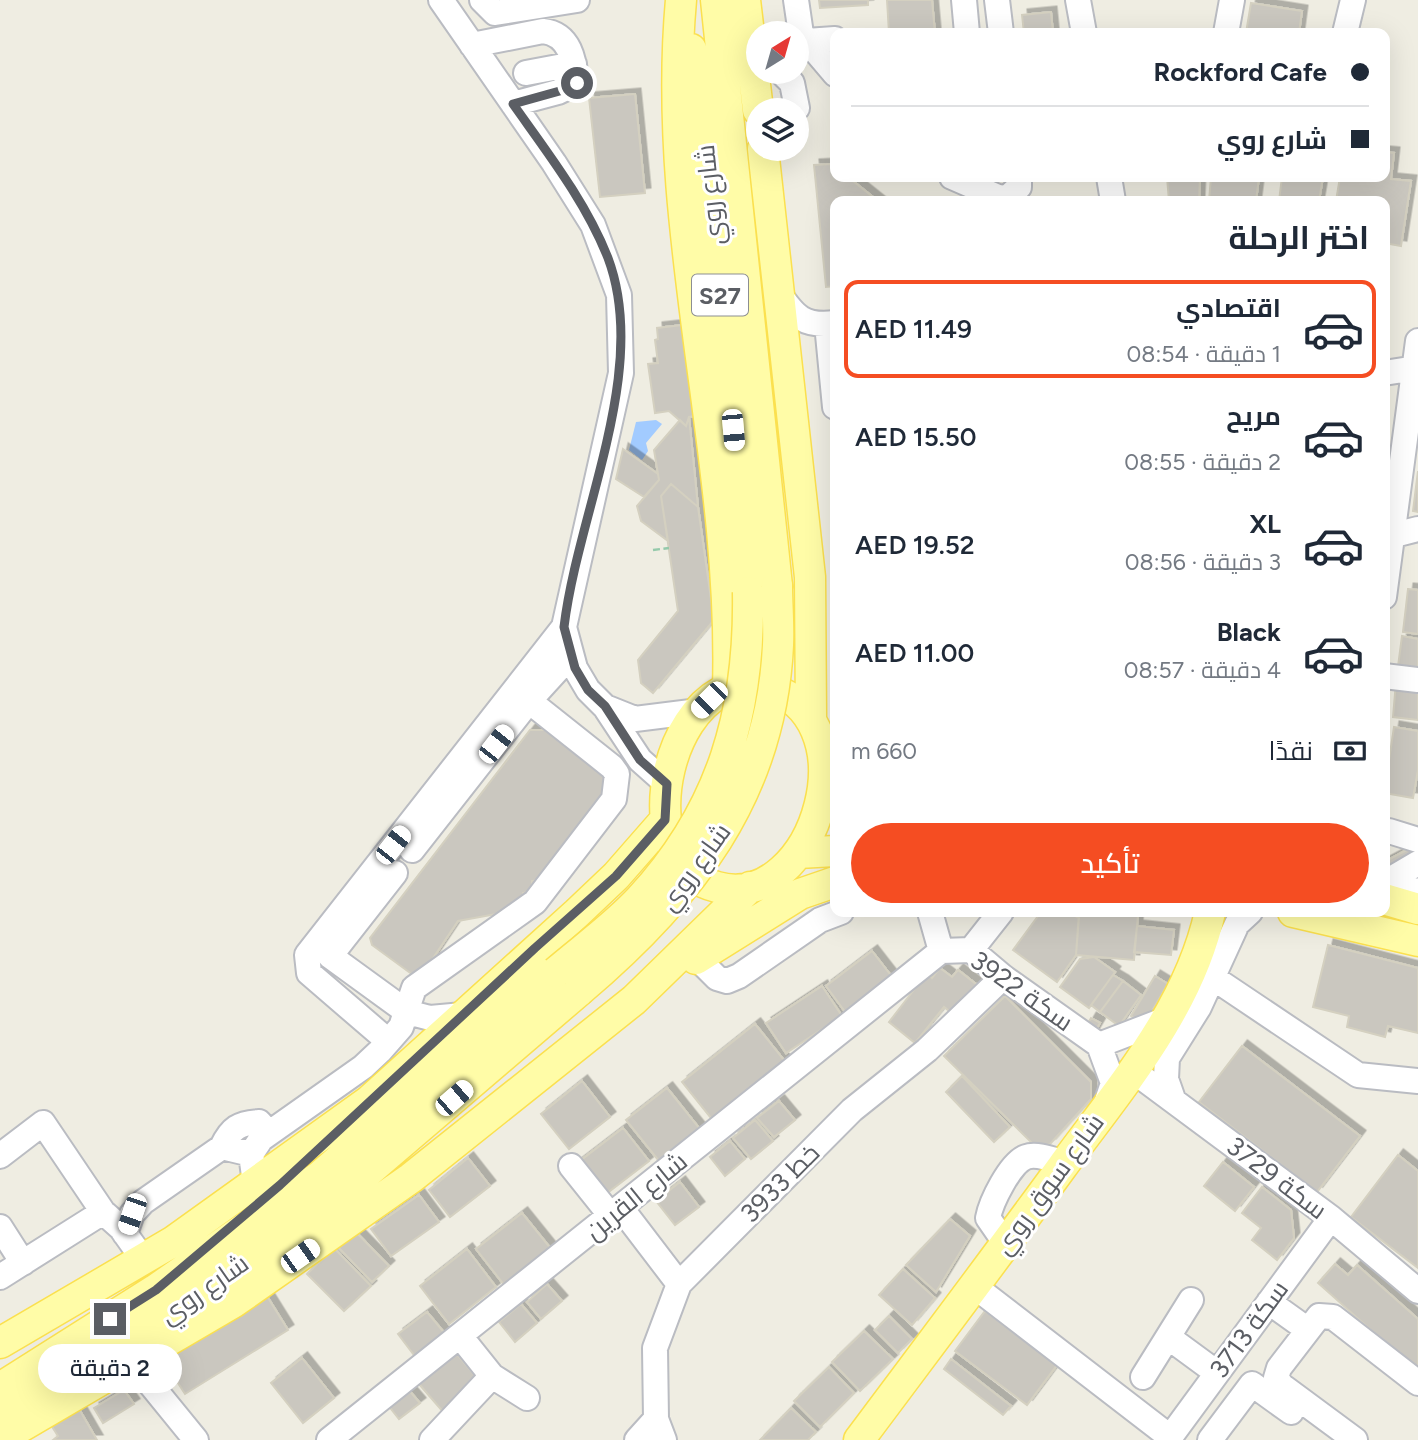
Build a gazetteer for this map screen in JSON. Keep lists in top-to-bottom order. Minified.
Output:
{"streets":{"main road":["شارع روي","S27","شارع سوق روي"],"street":["سكة 3922","سكة 3729","3933 خط","شارع القرين","سكة 3713"]},"crossings":[["سكة 3922","3933 خط"],["سكة 3922","شارع القرين"],["سكة 3729","شارع سوق روي"],["سكة 3729","سكة 3713"]],"north":"top right","page":{"banner":["Rockford Cafe","شارع روي"],"heading":"اختر الرحلة","list":[{"name":"اقتصادي","note":"1 دقيقة · 08:54","value":"AED 11.49"},{"name":"مريح","note":"2 دقيقة · 08:55","value":"AED 15.50"},{"name":"XL","note":"3 دقيقة · 08:56","value":"AED 19.52"},{"name":"Black","note":"4 دقيقة · 08:57","value":"AED 11.00"}],"pay":["نقدًا","660 m"],"buttons":"تأكيد","bubble":"2 دقيقة"}}
